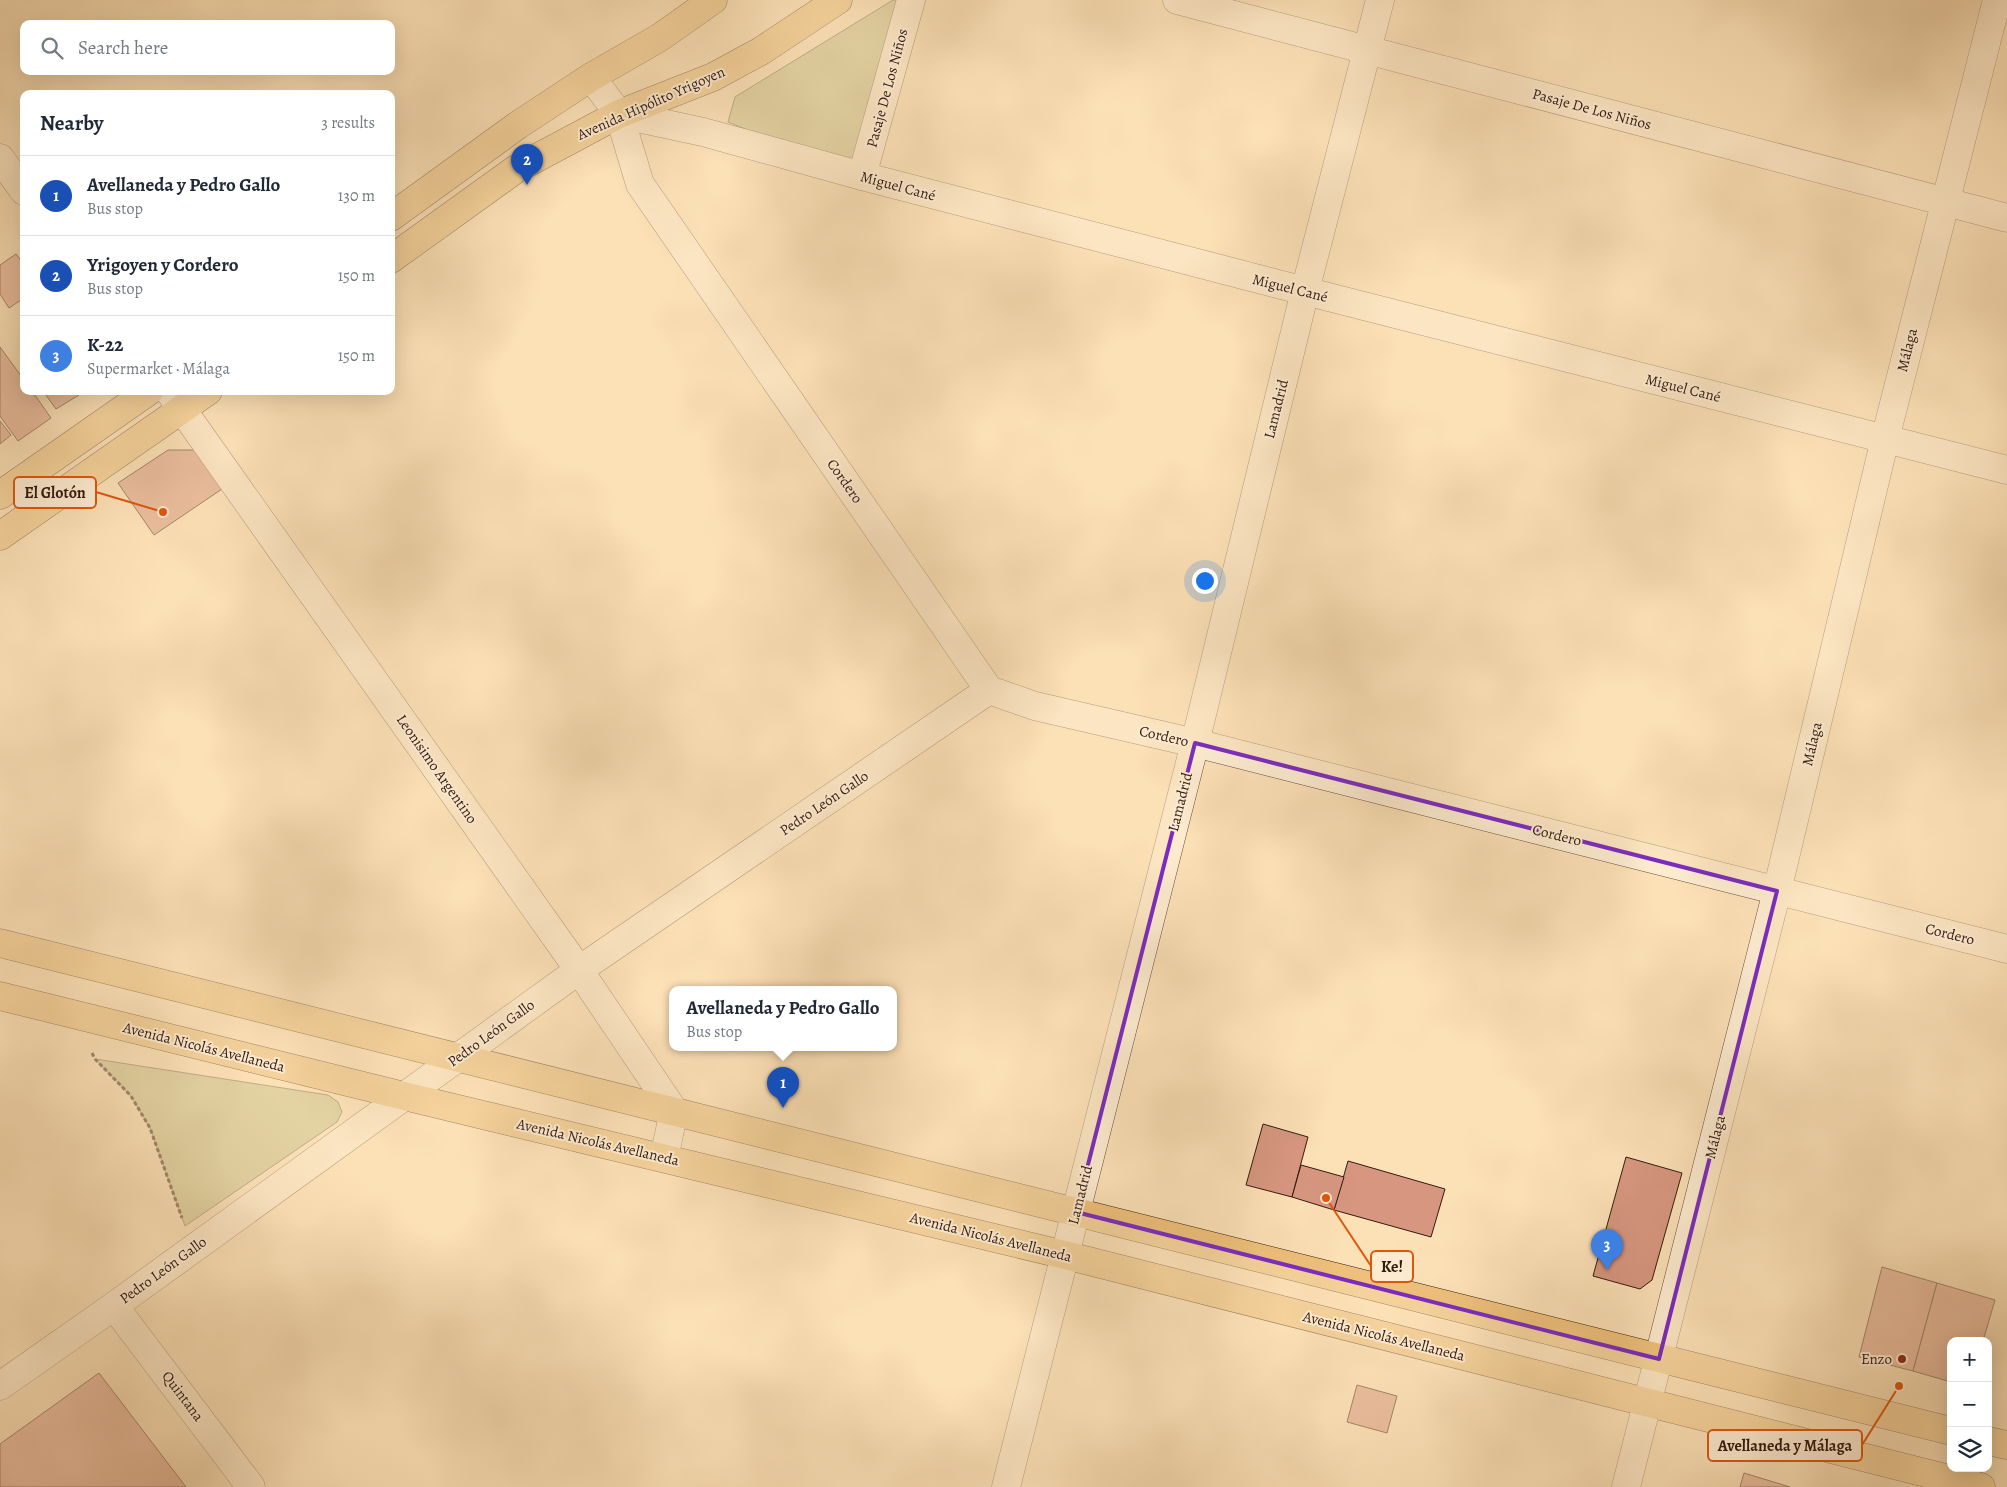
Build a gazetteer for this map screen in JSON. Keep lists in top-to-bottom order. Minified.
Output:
{"streets":{"main road":["Avenida Hipólito Yrigoyen","Avenida Nicolás Avellaneda"],"street":["Pasaje De Los Niños","Miguel Cané","Málaga","Lamadrid","Cordero","Leonisimo Argentino","Pedro León Gallo","Quintana"]},"crossings":[["Pasaje De Los Niños","Miguel Cané"],["Pasaje De Los Niños","Málaga"],["Pasaje De Los Niños","Lamadrid"],["Avenida Hipólito Yrigoyen","Miguel Cané"],["Avenida Hipólito Yrigoyen","Cordero"],["Miguel Cané","Málaga"],["Miguel Cané","Lamadrid"],["Miguel Cané","Cordero"],["Málaga","Cordero"],["Málaga","Avenida Nicolás Avellaneda"],["Lamadrid","Cordero"],["Lamadrid","Avenida Nicolás Avellaneda"],["Cordero","Pedro León Gallo"],["Leonisimo Argentino","Pedro León Gallo"],["Pedro León Gallo","Avenida Nicolás Avellaneda"],["Pedro León Gallo","Quintana"]],"places":["El Glotón","Ke!","Enzo","Avellaneda y Málaga"],"page":{"search":"Search here","heading":["Nearby","3 results"],"pins":["2","1","3"],"list":[{"mark":"1","name":"Avellaneda y Pedro Gallo","note":"Bus stop","value":"130 m"},{"mark":"2","name":"Yrigoyen y Cordero","note":"Bus stop","value":"150 m"},{"mark":"3","name":"K-22","note":"Supermarket · Málaga","value":"150 m"}],"popup":["Avellaneda y Pedro Gallo","Bus stop"],"map_buttons":["+","−"]}}
